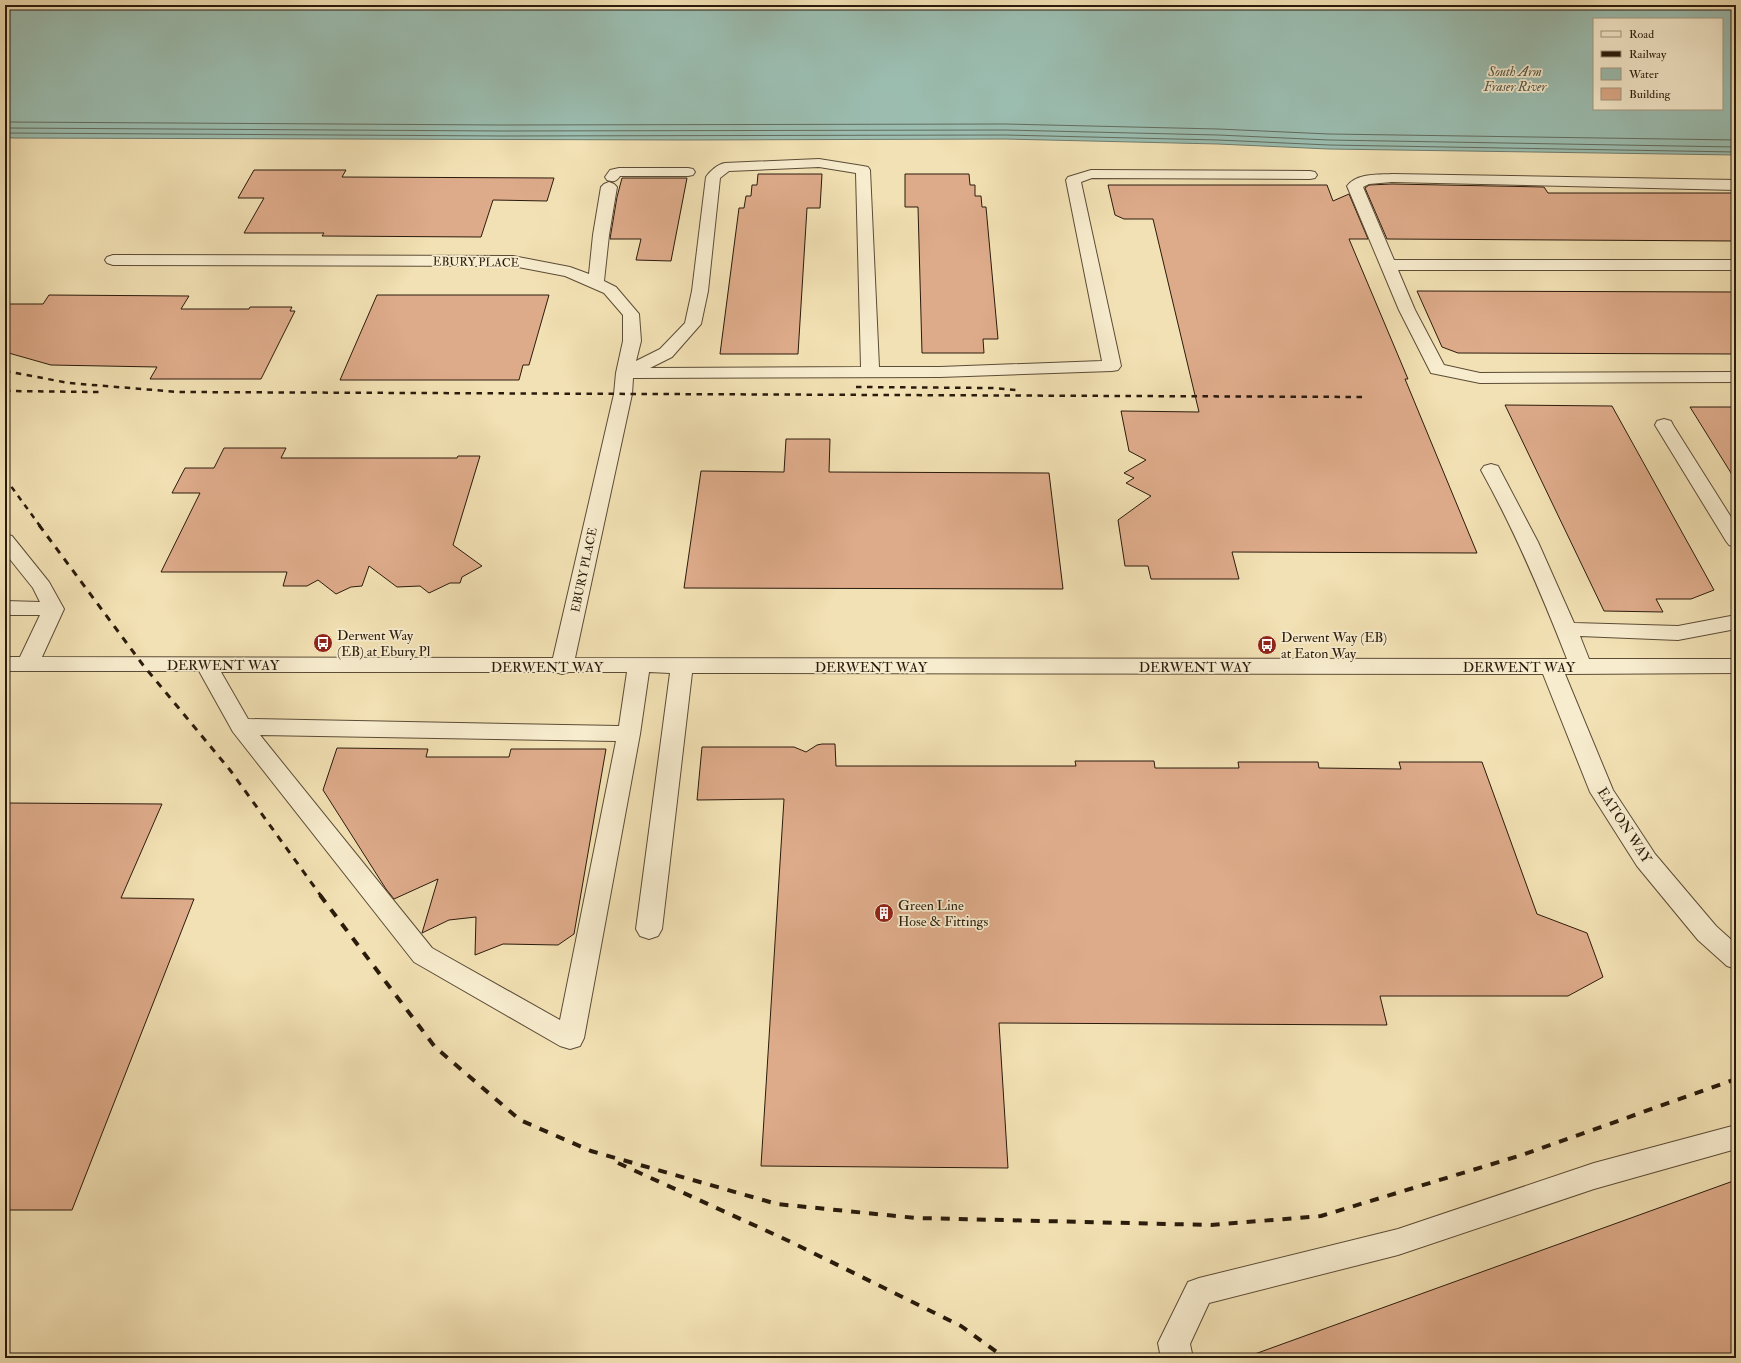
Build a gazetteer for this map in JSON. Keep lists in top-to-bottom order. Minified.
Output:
{"streets":{"street":["EBURY PLACE","DERWENT WAY","EATON WAY"]},"crossings":[["EBURY PLACE","DERWENT WAY"],["DERWENT WAY","EATON WAY"]],"water":["South Arm Fraser River"],"places":{"bus stop":["Derwent Way (EB) at Ebury Pl","Derwent Way (EB) at Eaton Way"],"building":["Green Line Hose & Fittings"]},"legend":["Road","Railway","Water","Building"]}
